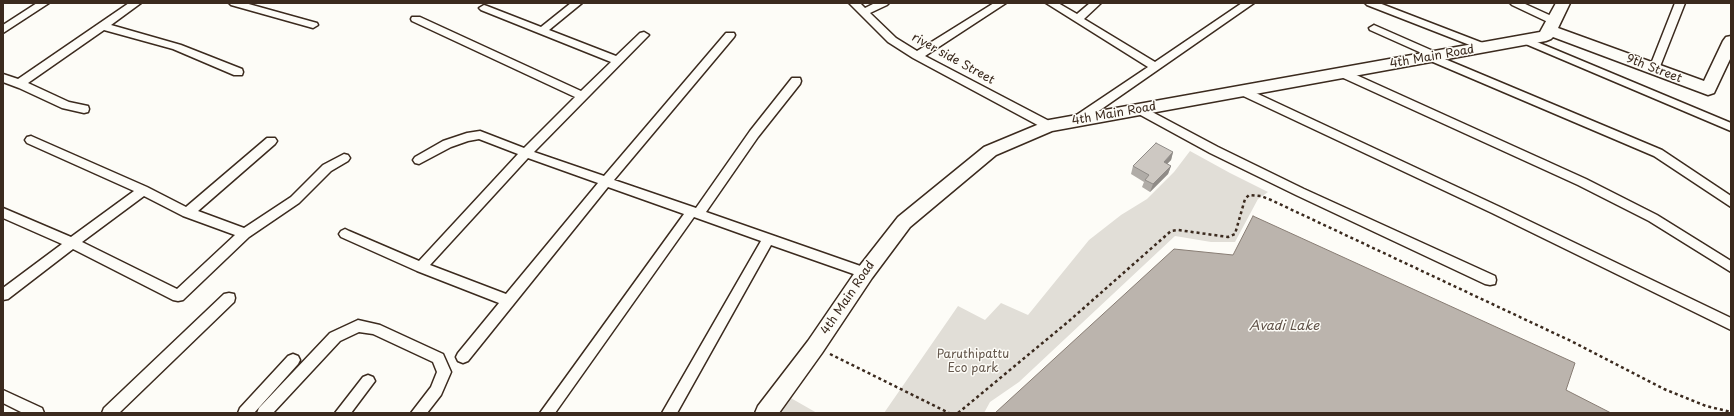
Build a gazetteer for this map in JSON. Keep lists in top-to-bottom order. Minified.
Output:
{"streets":{"main road":["4th Main Road","9th Street"],"street":["river side Street"]},"crossings":[["4th Main Road","river side Street"],["4th Main Road","9th Street"]],"water":["Avadi Lake"],"parks":["Paruthipattu Eco park"]}
